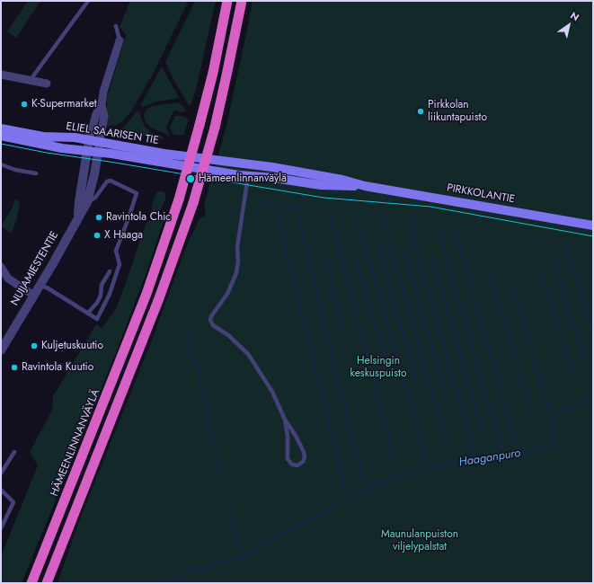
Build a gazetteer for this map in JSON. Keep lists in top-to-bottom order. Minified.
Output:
{"streets":{"highway":["HÄMEENLINNANVÄYLÄ"],"main road":["ELIEL SAARISEN TIE","PIRKKOLANTIE"],"street":["NUIJAMIESTENTIE"]},"crossings":[["ELIEL SAARISEN TIE","PIRKKOLANTIE"],["ELIEL SAARISEN TIE","NUIJAMIESTENTIE"]],"water":["Haaganpuro"],"parks":["Helsingin keskuspuisto","Maunulanpuiston viljelypalstat"],"places":["K-Supermarket","Pirkkolan liikuntapuisto","Hämeenlinnanväylä","Ravintola Chic","X Haaga","Kuljetuskuutio","Ravintola Kuutio"],"north":"top right"}
